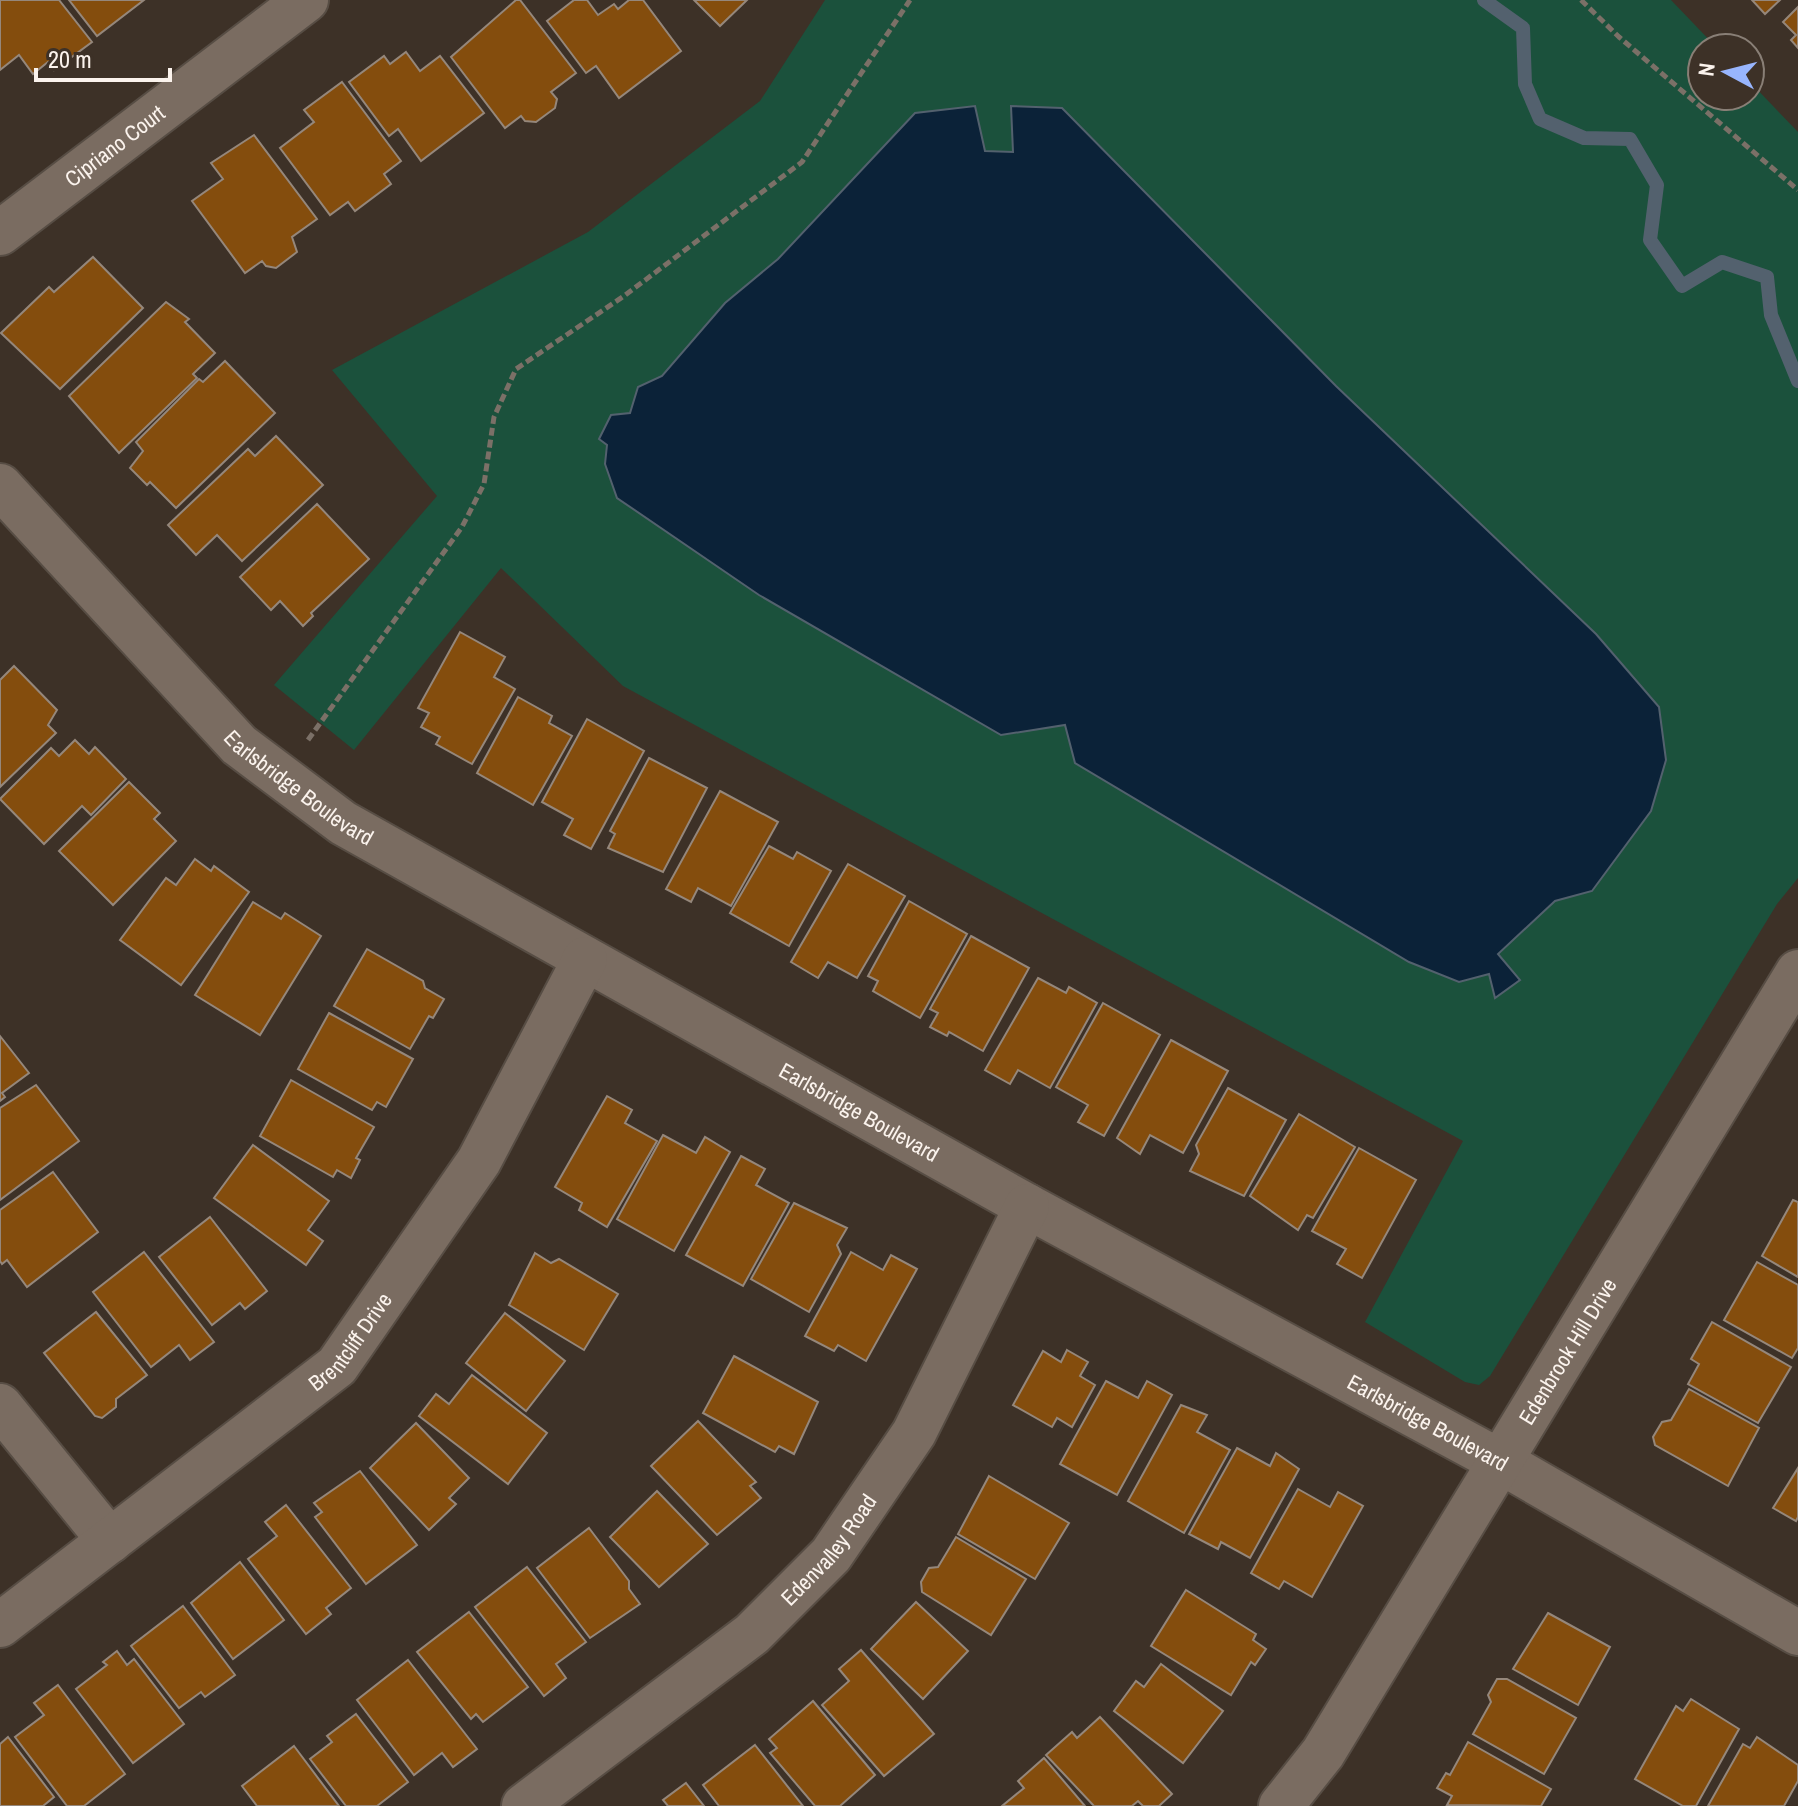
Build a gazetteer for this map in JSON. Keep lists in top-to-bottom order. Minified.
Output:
{"streets":{"street":["Cipriano Court","Earlsbridge Boulevard","Brentcliff Drive","Edenbrook Hill Drive","Edenvalley Road"]},"crossings":[["Earlsbridge Boulevard","Brentcliff Drive"],["Earlsbridge Boulevard","Edenbrook Hill Drive"],["Earlsbridge Boulevard","Edenvalley Road"]],"scale_bar":"20 m","north":"left"}
